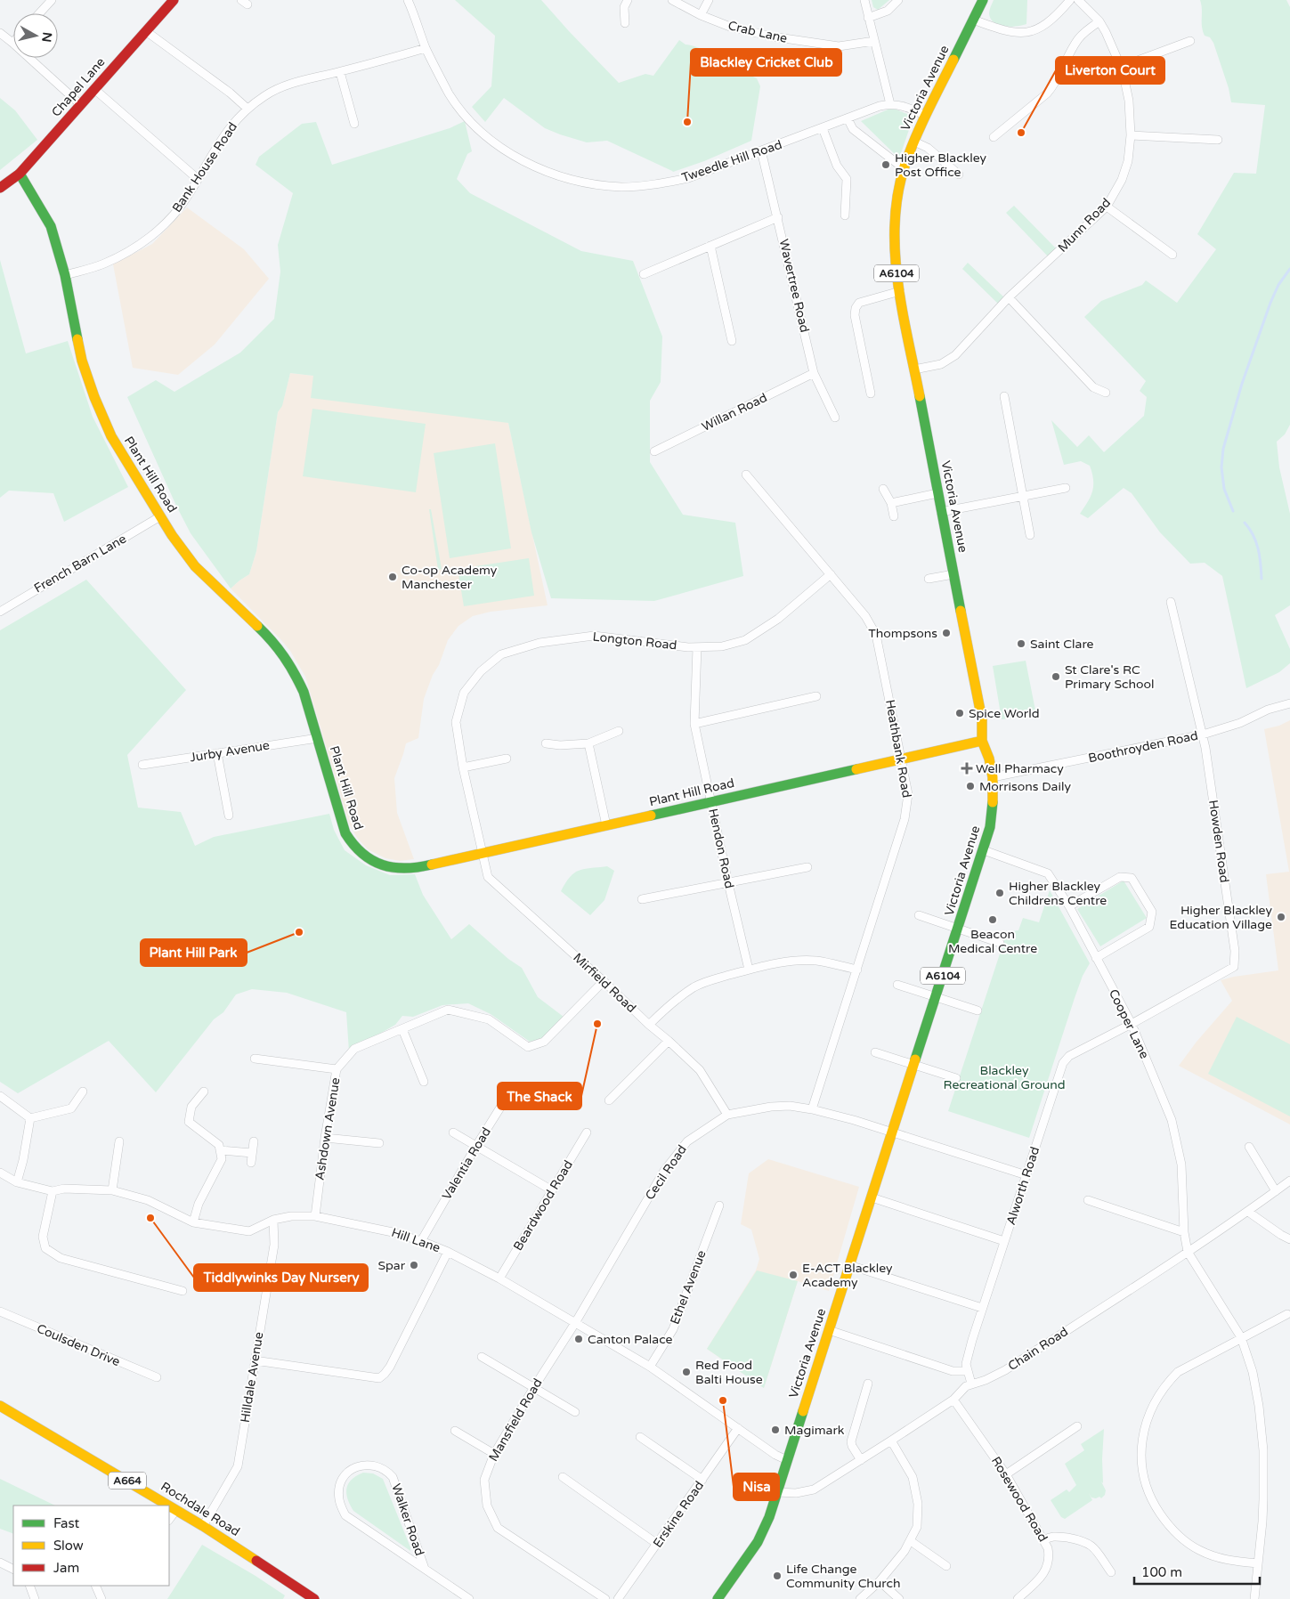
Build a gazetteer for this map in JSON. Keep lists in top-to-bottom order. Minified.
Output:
{"streets":{"main road":["Chapel Lane","Victoria Avenue","A6104","Plant Hill Road","A664","Rochdale Road"],"street":["Crab Lane","Tweedle Hill Road","Bank House Road","Munn Road","Wavertree Road","Willan Road","French Barn Lane","Longton Road","Boothroyden Road","Heathbank Road","Jurby Avenue","Howden Road","Hendon Road","Mirfield Road","Cooper Lane","Ashdown Avenue","Valentia Road","Cecil Road","Alworth Road","Beardwood Road","Hill Lane","Ethel Avenue","Coulsden Drive","Chain Road","Hilldale Avenue","Mansfield Road","Rosewood Road","Erskine Road","Walker Road"]},"crossings":[["Chapel Lane","Plant Hill Road"],["Victoria Avenue","Tweedle Hill Road"],["Victoria Avenue","Munn Road"],["Victoria Avenue","Plant Hill Road"],["Victoria Avenue","Boothroyden Road"],["Victoria Avenue","Cooper Lane"],["Victoria Avenue","Cecil Road"],["Victoria Avenue","Hill Lane"],["Victoria Avenue","Chain Road"],["Tweedle Hill Road","Bank House Road"],["Tweedle Hill Road","Wavertree Road"],["Bank House Road","Plant Hill Road"],["Wavertree Road","Willan Road"],["Plant Hill Road","French Barn Lane"],["Plant Hill Road","Longton Road"],["Plant Hill Road","Heathbank Road"],["Plant Hill Road","Jurby Avenue"],["Plant Hill Road","Hendon Road"],["Plant Hill Road","Mirfield Road"],["Longton Road","Heathbank Road"],["Longton Road","Hendon Road"],["Longton Road","Mirfield Road"],["Boothroyden Road","Howden Road"],["Heathbank Road","Cecil Road"],["Howden Road","Cooper Lane"],["Howden Road","Alworth Road"],["Mirfield Road","Ashdown Avenue"],["Mirfield Road","Cecil Road"],["Cooper Lane","Alworth Road"],["Cooper Lane","Chain Road"],["Ashdown Avenue","Hill Lane"],["Valentia Road","Hill Lane"],["Cecil Road","Alworth Road"],["Cecil Road","Hill Lane"],["Cecil Road","Mansfield Road"],["Alworth Road","Chain Road"],["Beardwood Road","Hill Lane"],["Hill Lane","Ethel Avenue"],["Hill Lane","Hilldale Avenue"],["Hill Lane","Mansfield Road"],["Hill Lane","Erskine Road"],["Chain Road","Rosewood Road"],["Hilldale Avenue","Rochdale Road"]],"parks":["Blackley Recreational Ground"],"places":{"other":["Blackley Cricket Club","Liverton Court","Higher Blackley Post Office","Co-op Academy Manchester","Thompsons","Saint Clare","St Clare's RC Primary School","Spice World","Morrisons Daily","Higher Blackley Childrens Centre","Higher Blackley Education Village","Beacon Medical Centre","Plant Hill Park","The Shack","Tiddlywinks Day Nursery","Spar","E-ACT Blackley Academy","Canton Palace","Red Food Balti House","Nisa","Magimark","Life Change Community Church"],"health":["Well Pharmacy"]},"legend":["Fast","Slow","Jam"],"scale_bar":"100 m","north":"right"}
